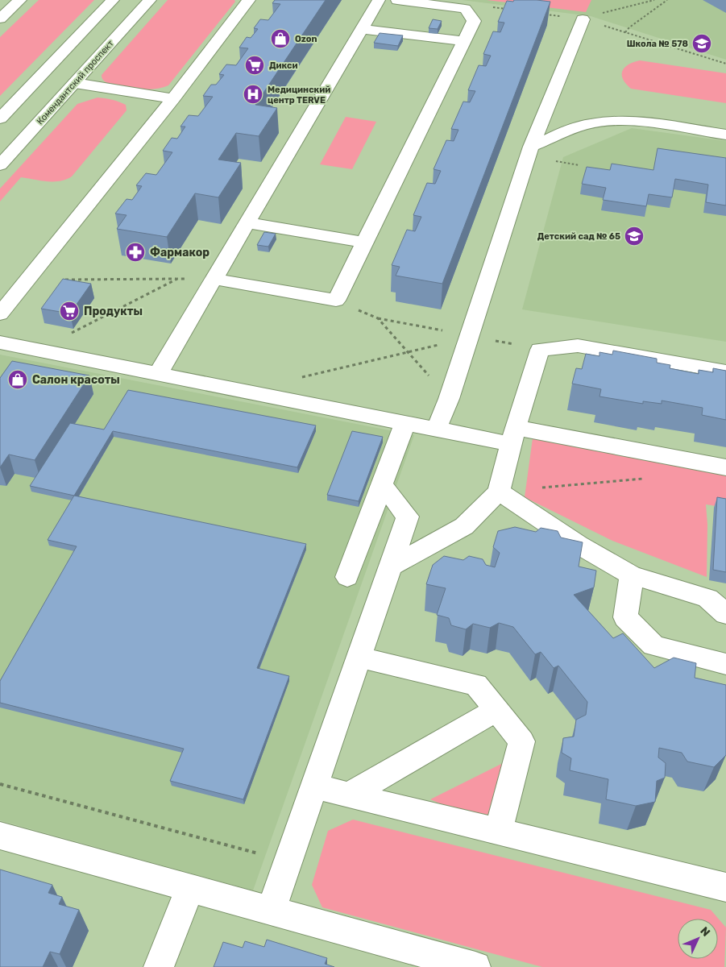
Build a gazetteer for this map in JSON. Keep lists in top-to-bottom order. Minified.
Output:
{"streets":{"main road":["Комендантский проспект"]},"places":{"shop":["Ozon","Салон красоты"],"school or university":["Школа № 578","Детский сад № 65"],"supermarket":["Дикси","Продукты"],"hospital":["Медицинский центр TERVE"],"pharmacy":["Фармакор"]},"north":"top right"}
